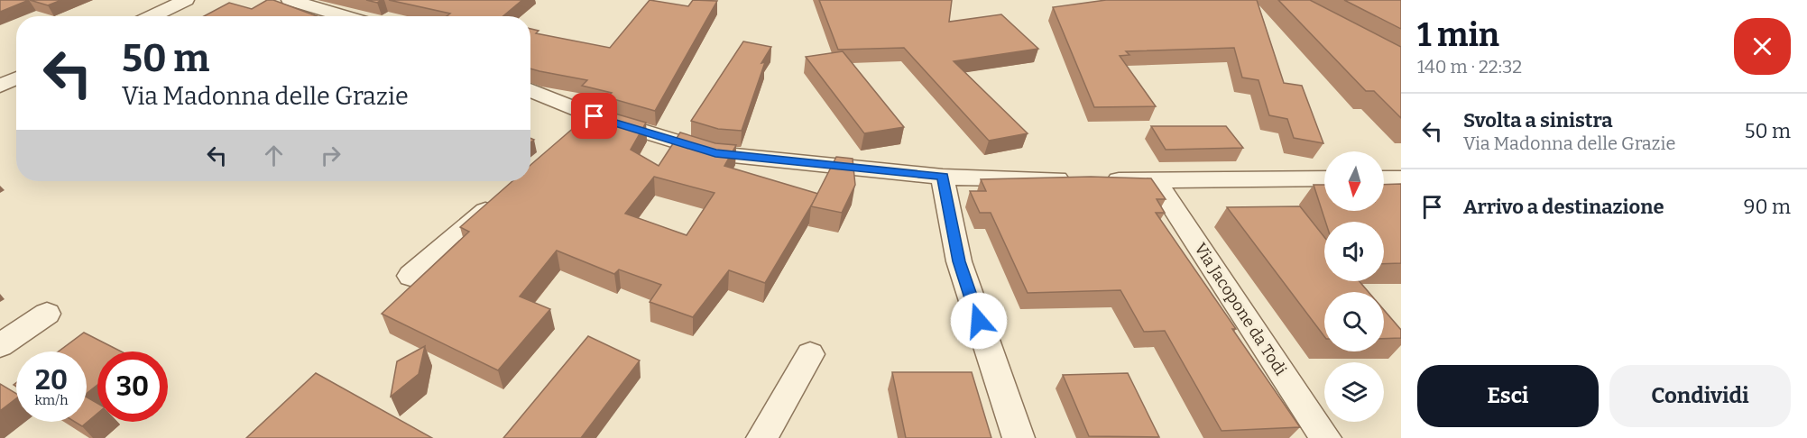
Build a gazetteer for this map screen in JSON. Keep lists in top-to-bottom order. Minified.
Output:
{"streets":{"street":["Via Jacopone da Todi"]},"north":"bottom","page":{"heading":["1 min","140 m · 22:32"],"turn":["50 m","Via Madonna delle Grazie"],"list":[{"name":"Svolta a sinistra","note":"Via Madonna delle Grazie","value":"50 m"},{"name":"Arrivo a destinazione","value":"90 m"}],"speed":"20 km/h","limit":"30","buttons":["Esci","Condividi"]}}
